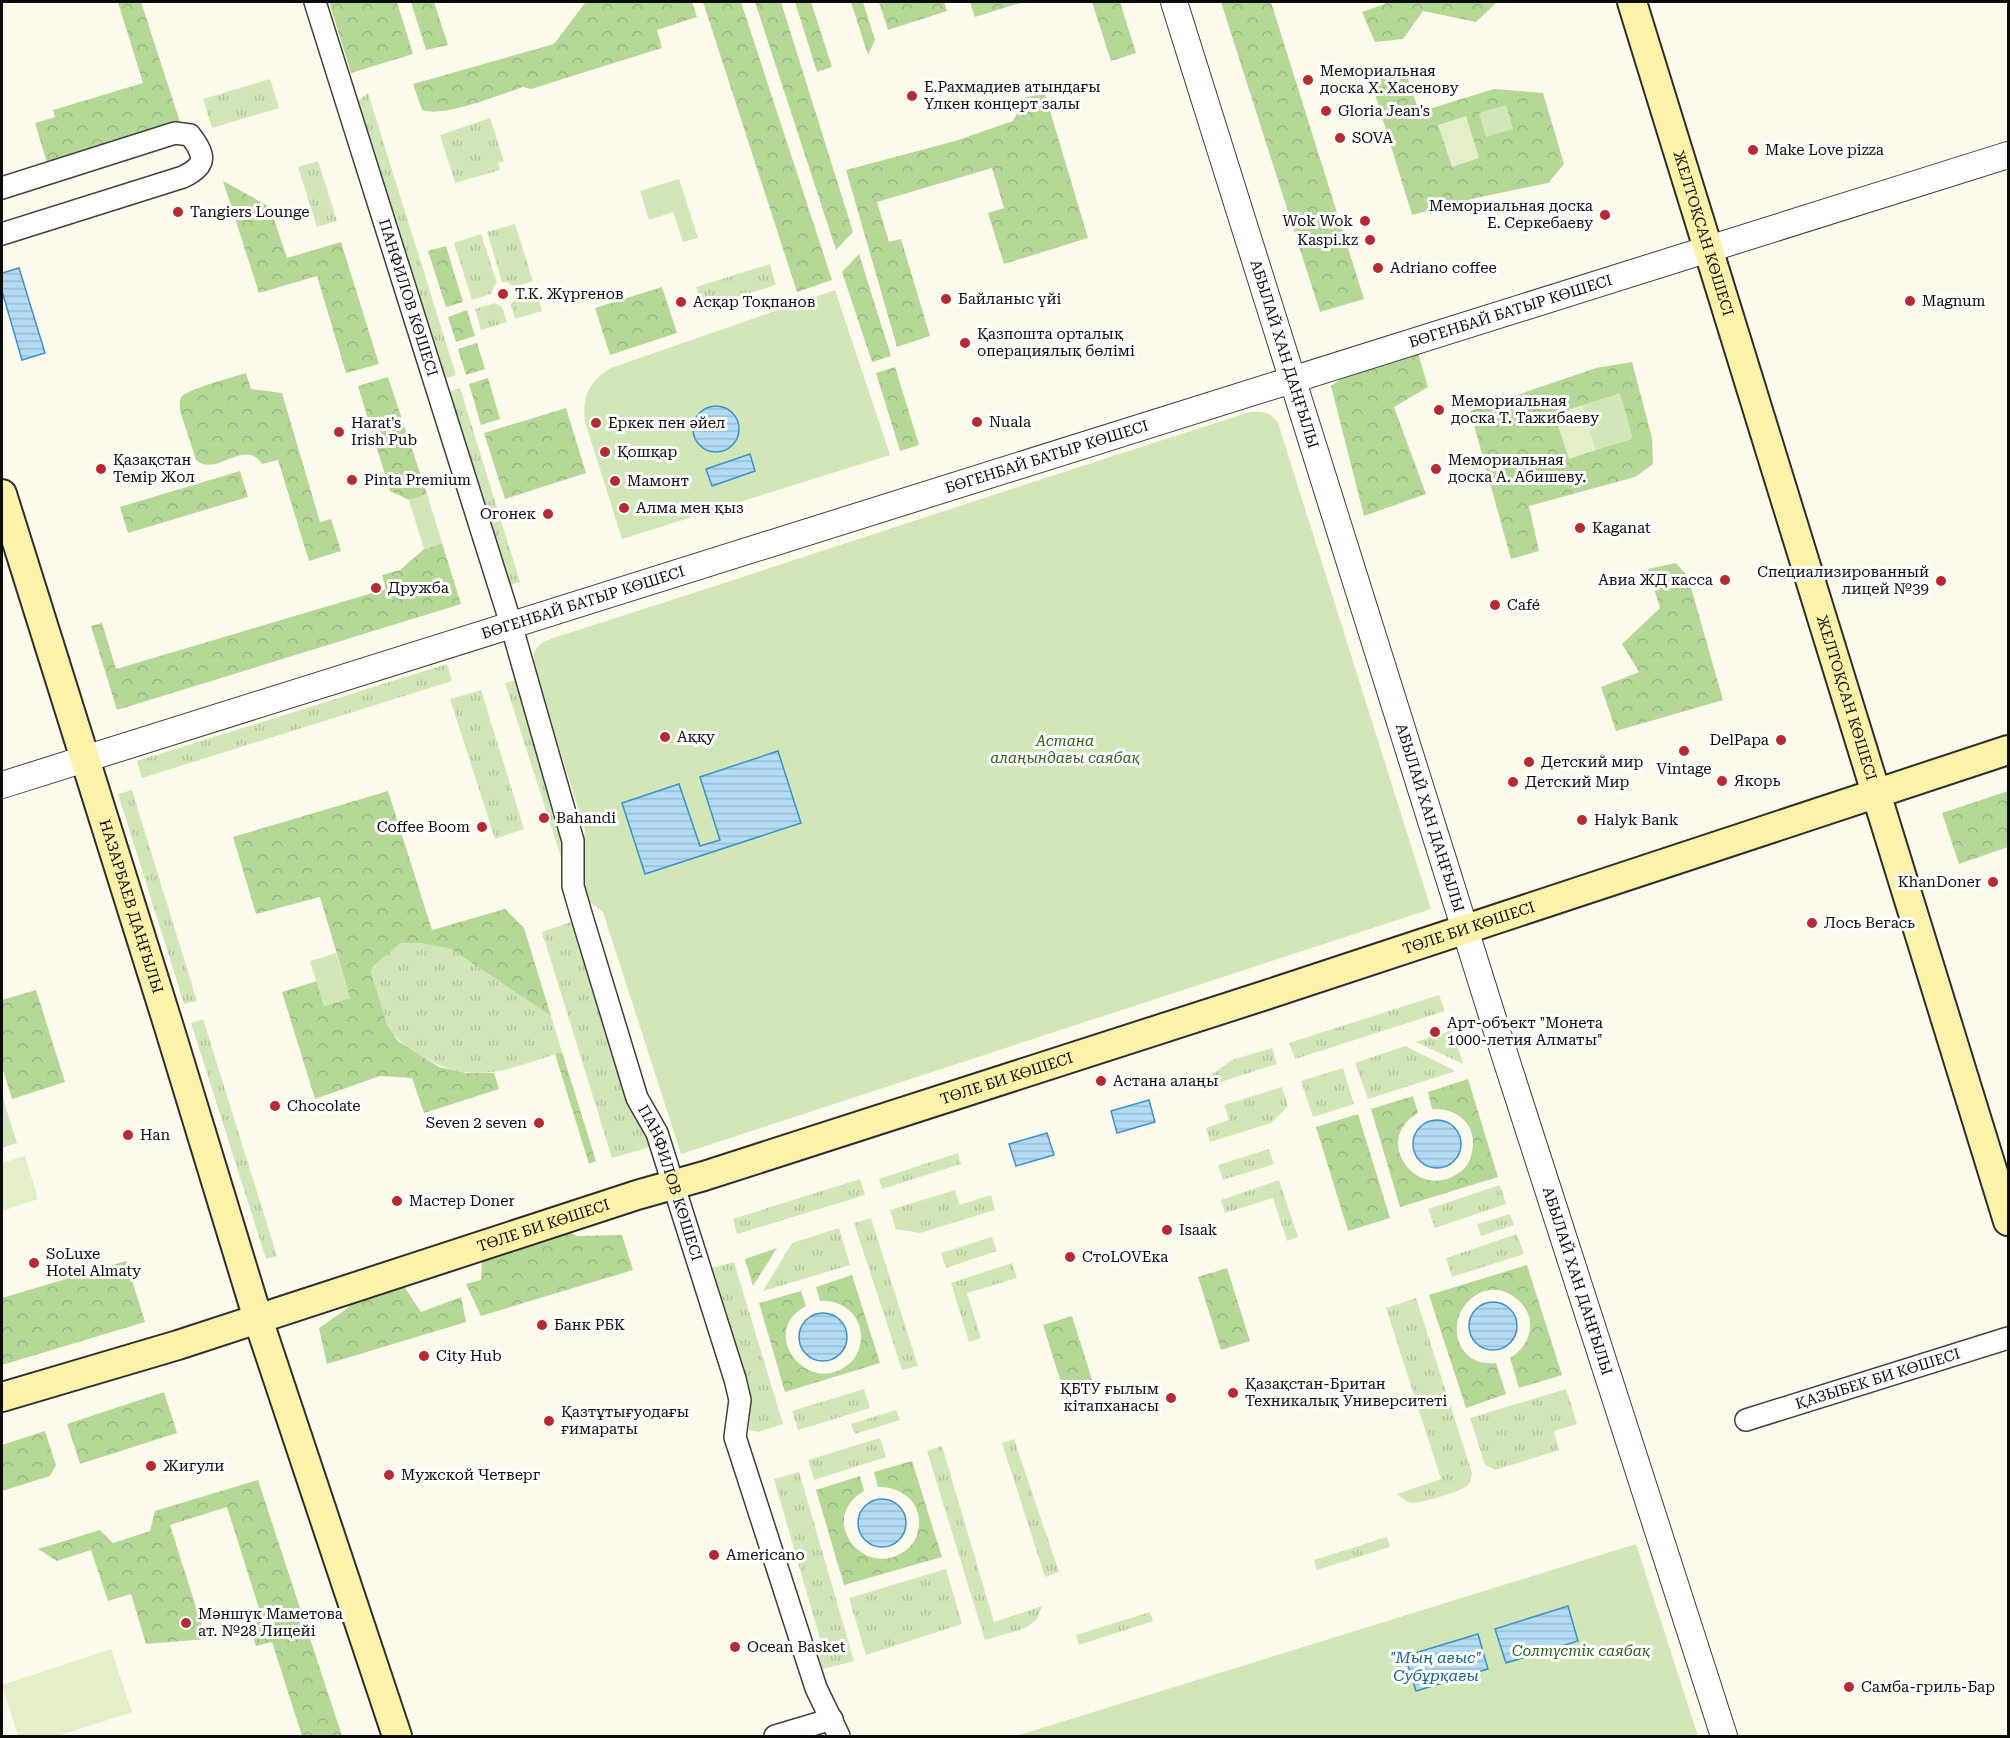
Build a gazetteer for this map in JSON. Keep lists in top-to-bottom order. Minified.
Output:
{"streets":{"main road":["ЖЕЛТОҚСАН КӨШЕСІ","НАЗАРБАЕВ ДАҢҒЫЛЫ","ТӨЛЕ БИ КӨШЕСІ"],"street":["ПАНФИЛОВ КӨШЕСІ","БӨГЕНБАЙ БАТЫР КӨШЕСІ","АБЫЛАЙ ХАН ДАҢҒЫЛЫ","ҚАЗЫБЕК БИ КӨШЕСІ"]},"crossings":[["ЖЕЛТОҚСАН КӨШЕСІ","БӨГЕНБАЙ БАТЫР КӨШЕСІ"],["ЖЕЛТОҚСАН КӨШЕСІ","ТӨЛЕ БИ КӨШЕСІ"],["ПАНФИЛОВ КӨШЕСІ","БӨГЕНБАЙ БАТЫР КӨШЕСІ"],["ПАНФИЛОВ КӨШЕСІ","ТӨЛЕ БИ КӨШЕСІ"],["БӨГЕНБАЙ БАТЫР КӨШЕСІ","АБЫЛАЙ ХАН ДАҢҒЫЛЫ"],["БӨГЕНБАЙ БАТЫР КӨШЕСІ","НАЗАРБАЕВ ДАҢҒЫЛЫ"],["АБЫЛАЙ ХАН ДАҢҒЫЛЫ","ТӨЛЕ БИ КӨШЕСІ"],["НАЗАРБАЕВ ДАҢҒЫЛЫ","ТӨЛЕ БИ КӨШЕСІ"]],"water":["\"Мың ағыс\" Субұрқағы"],"parks":["Астана алаңындағы саябақ","Солтүстік саябақ"],"places":["Мемориальная доска Х. Хасенову","Е.Рахмадиев атындағы Үлкен концерт залы","Gloria Jean's","SOVA","Make Love pizza","Tangiers Lounge","Мемориальная доска Е. Серкебаеву","Wok Wok","Kaspi.kz","Adriano coffee","Т.К. Жүргенов","Байланыс үйі","Magnum","Асқар Тоқпанов","Қазпошта орталық операциялық бөлімі","Мемориальная доска Т. Тажибаеву","Nuala","Еркек пен әйел","Harat's Irish Pub","Қошқар","Қазақстан Темір Жол","Мемориальная доска А. Абишеву.","Pinta Premium","Мамонт","Алма мен қыз","Огонек","Kaganat","Авиа ЖД касса","Специализированный лицей №39","Дружба","Café","Аққу","DelPapa","Vintage","Детский мир","Якорь","Детский Мир","Bahandi","Halyk Bank","Coffee Boom","KhanDoner","Лось Вегась","Арт-объект \"Монета 1000-летия Алматы\"","Астана алаңы","Chocolate","Seven 2 seven","Han","Мастер Doner","Isaak","СтоLOVEка","SoLuxe Hotel Almaty","Банк РБК","City Hub","Қазақстан-Британ Техникалық Университеті","ҚБТУ ғылым кітапханасы","Қазтұтығуодағы ғимараты","Жигули","Мужской Четверг","Americano","Мәншүк Маметова ат. №28 Лицейі","Ocean Basket","Самба-гриль-Бар"]}
